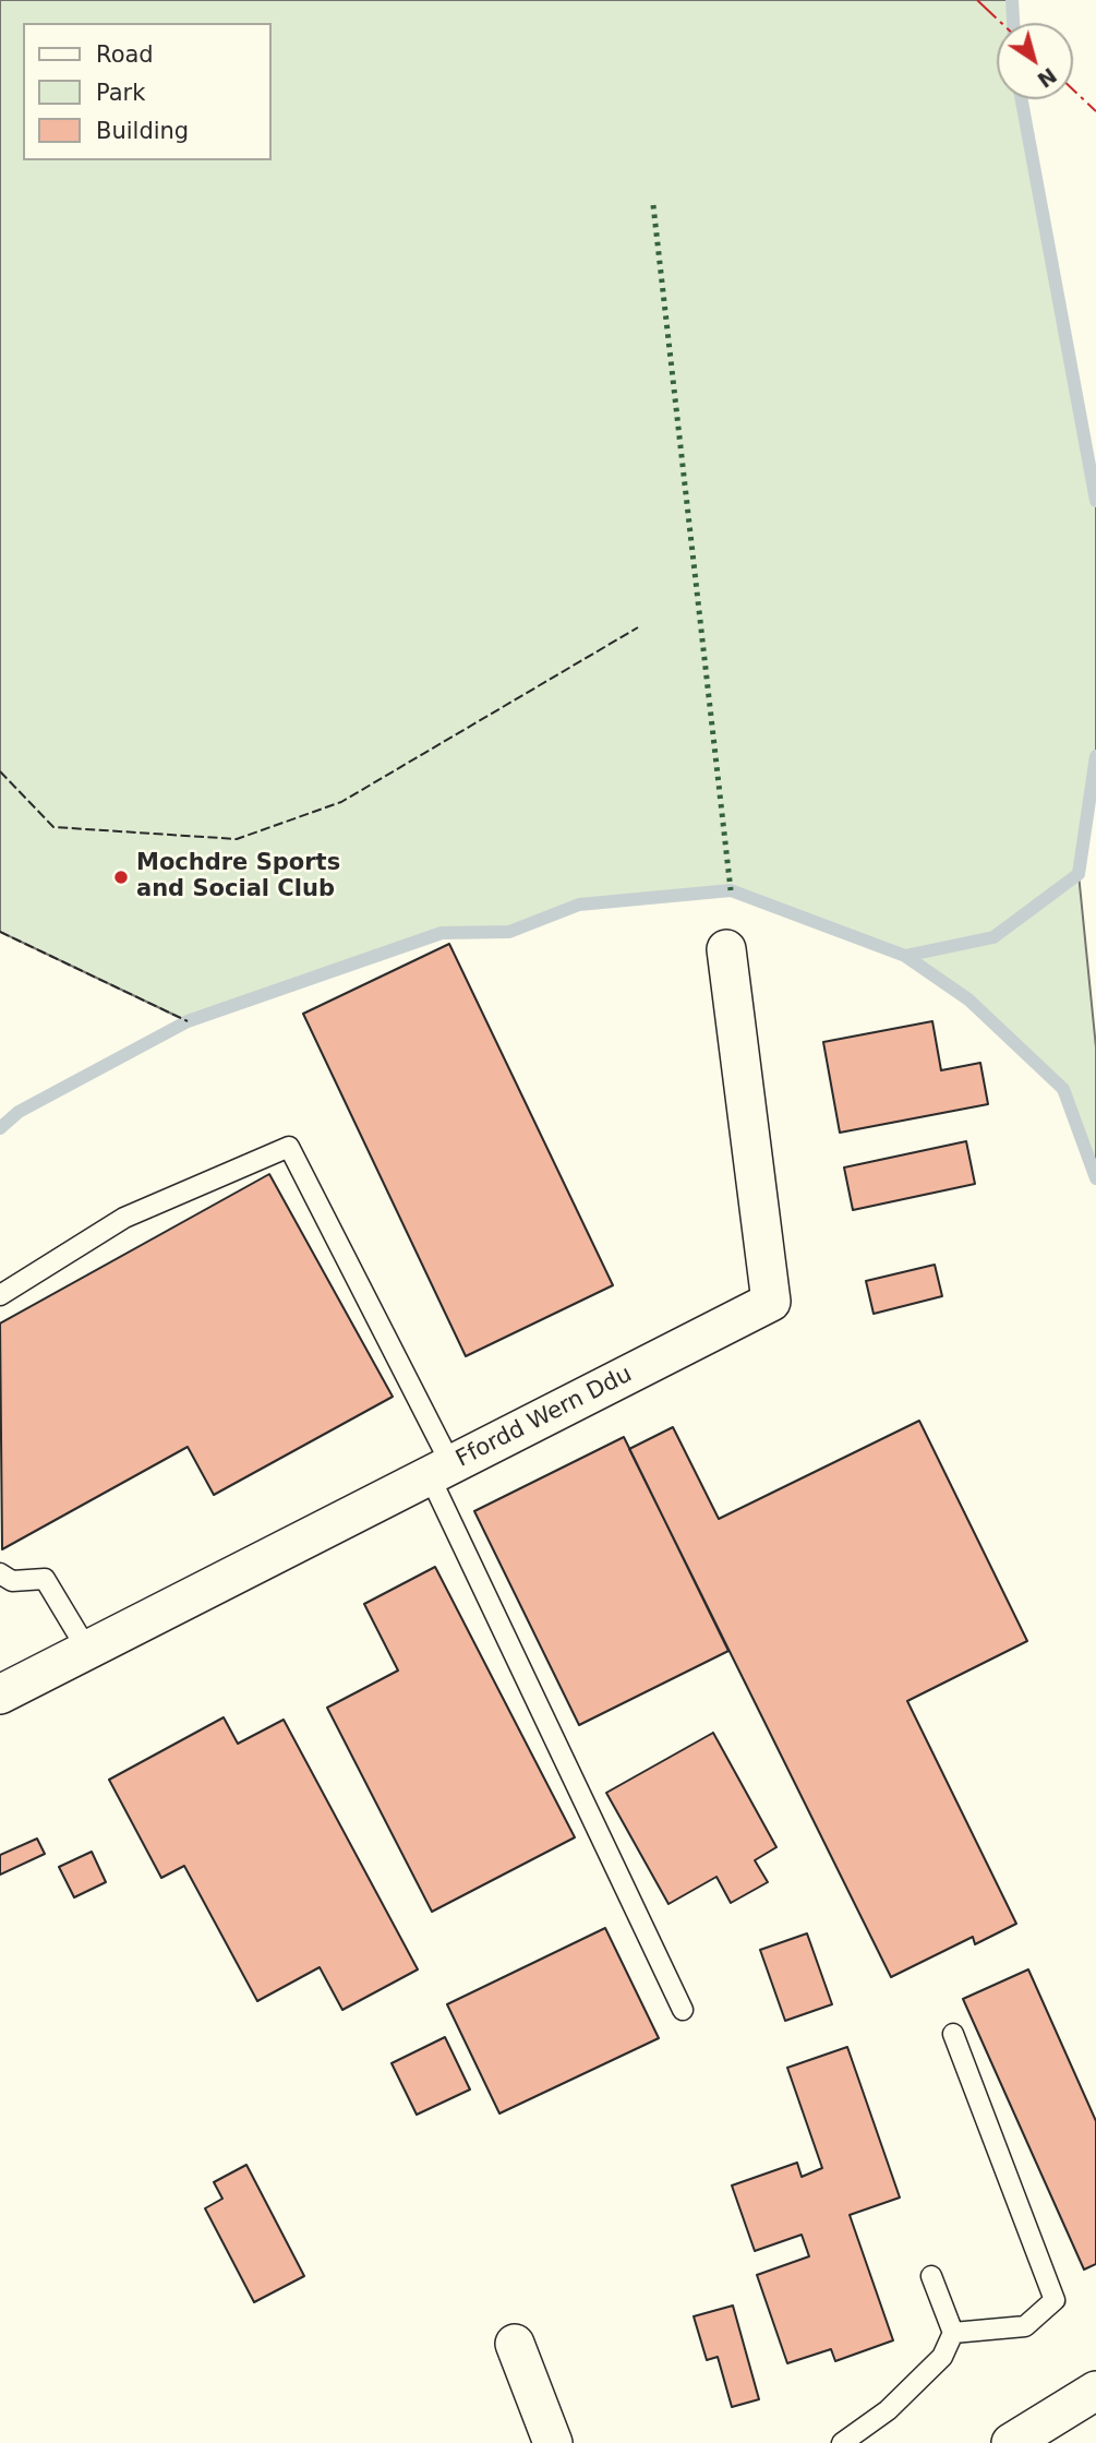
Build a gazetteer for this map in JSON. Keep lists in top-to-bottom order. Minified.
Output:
{"streets":{"street":["Ffordd Wern Ddu"]},"places":["Mochdre Sports and Social Club"],"legend":["Road","Park","Building"],"north":"bottom right"}
